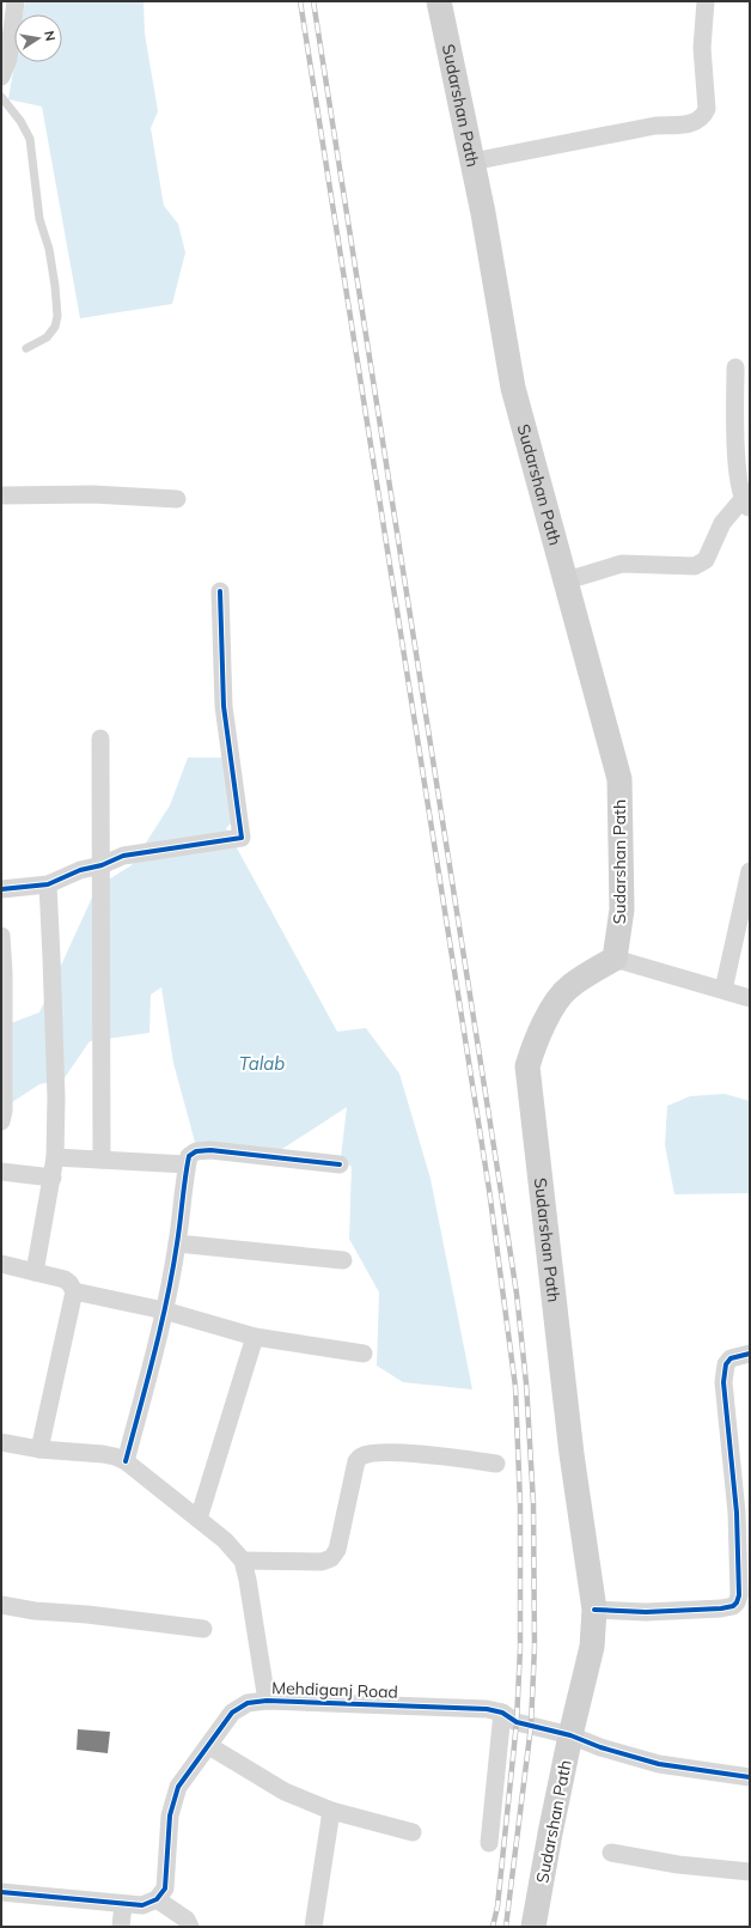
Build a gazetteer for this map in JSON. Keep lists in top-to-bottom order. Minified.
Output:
{"streets":{"main road":["Sudarshan Path"],"street":["Mehdiganj Road"]},"crossings":[["Sudarshan Path","Mehdiganj Road"]],"water":["Talab"],"north":"right"}
